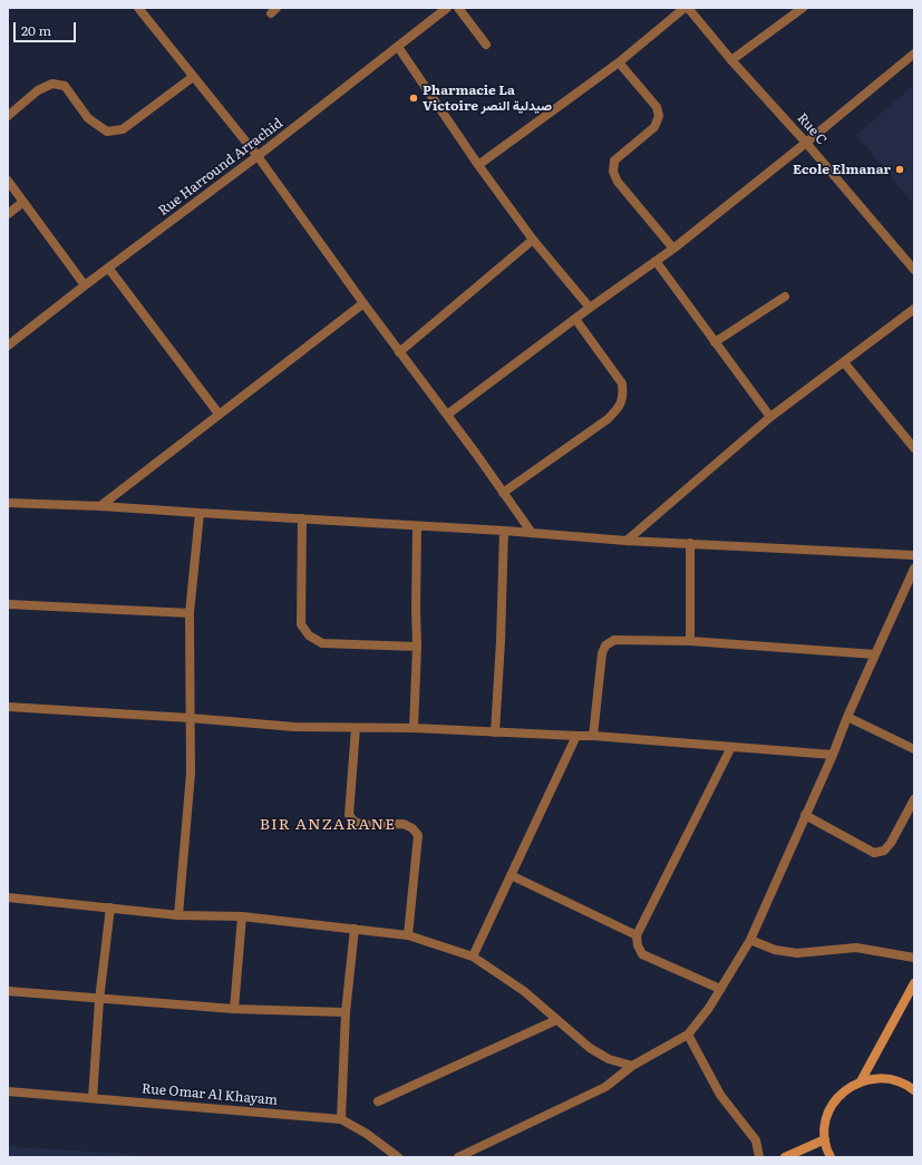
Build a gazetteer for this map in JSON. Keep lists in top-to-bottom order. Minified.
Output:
{"streets":{"street":["Rue C","Rue Harround Arrachid","Rue Omar Al Khayam"]},"districts":["BIR ANZARANE"],"places":["Pharmacie La Victoire صيدلية النصر","Ecole Elmanar"],"scale_bar":"20 m"}
